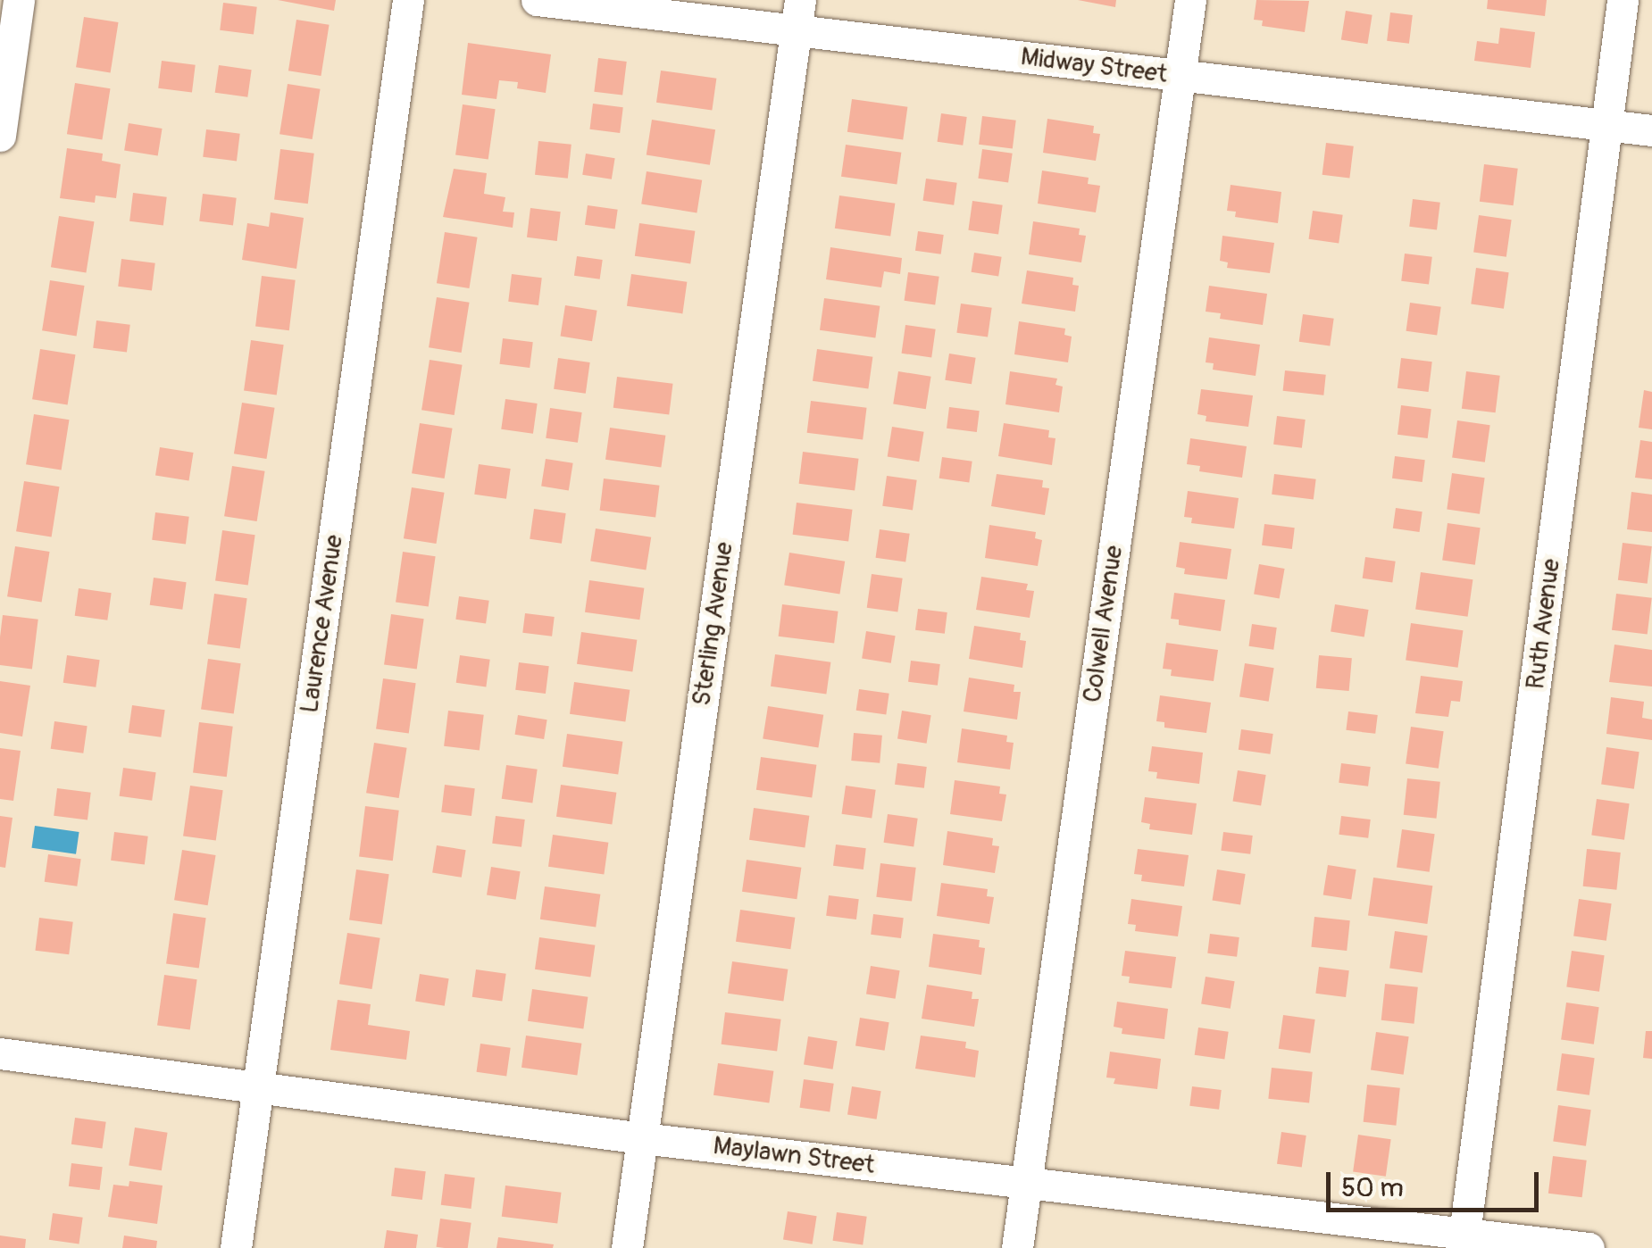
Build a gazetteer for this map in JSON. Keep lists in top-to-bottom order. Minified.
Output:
{"streets":{"street":["Midway Street","Laurence Avenue","Sterling Avenue","Colwell Avenue","Ruth Avenue","Maylawn Street"]},"crossings":[["Midway Street","Sterling Avenue"],["Midway Street","Colwell Avenue"],["Midway Street","Ruth Avenue"],["Laurence Avenue","Maylawn Street"],["Sterling Avenue","Maylawn Street"],["Colwell Avenue","Maylawn Street"],["Ruth Avenue","Maylawn Street"]],"scale_bar":"50 m"}
